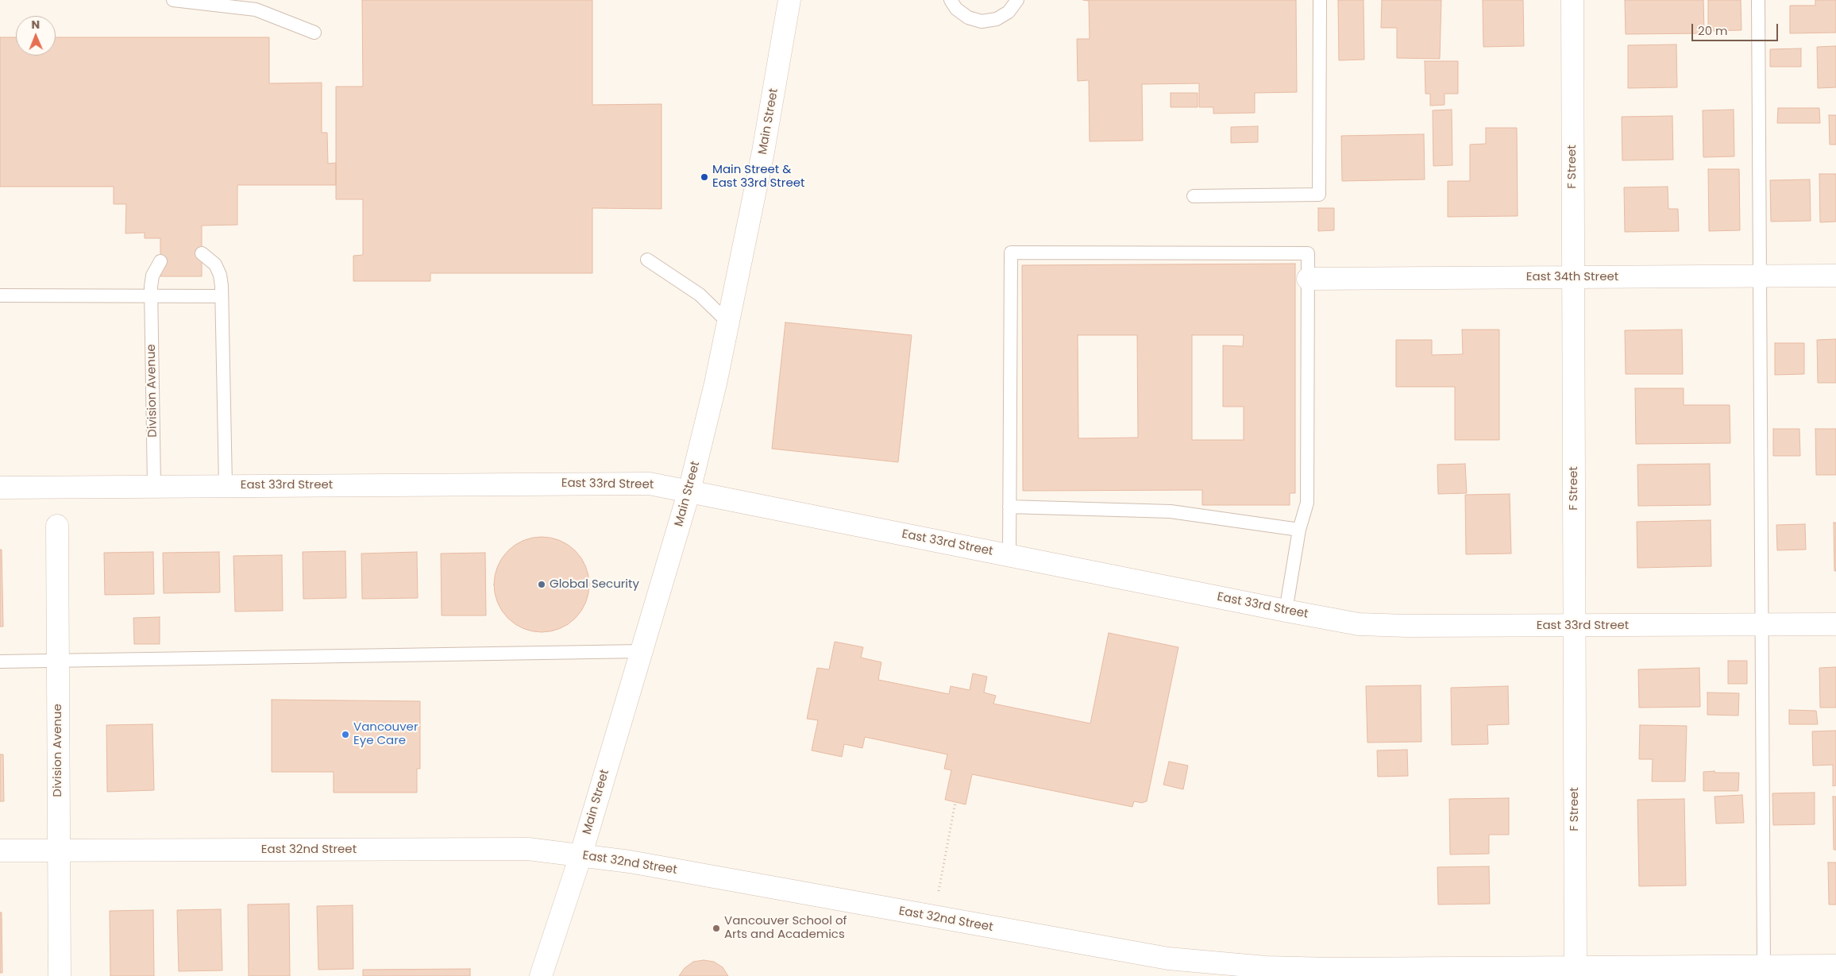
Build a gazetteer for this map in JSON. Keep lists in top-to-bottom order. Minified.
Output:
{"streets":{"street":["Main Street","F Street","East 34th Street","Division Avenue","East 33rd Street","East 32nd Street"]},"crossings":[["Main Street","East 33rd Street"],["Main Street","East 32nd Street"],["F Street","East 34th Street"],["F Street","East 33rd Street"],["F Street","East 32nd Street"],["Division Avenue","East 33rd Street"],["Division Avenue","East 32nd Street"]],"places":["Main Street & East 33rd Street","Global Security","Vancouver Eye Care","Vancouver School of Arts and Academics"],"scale_bar":"20 m","north":"top"}
